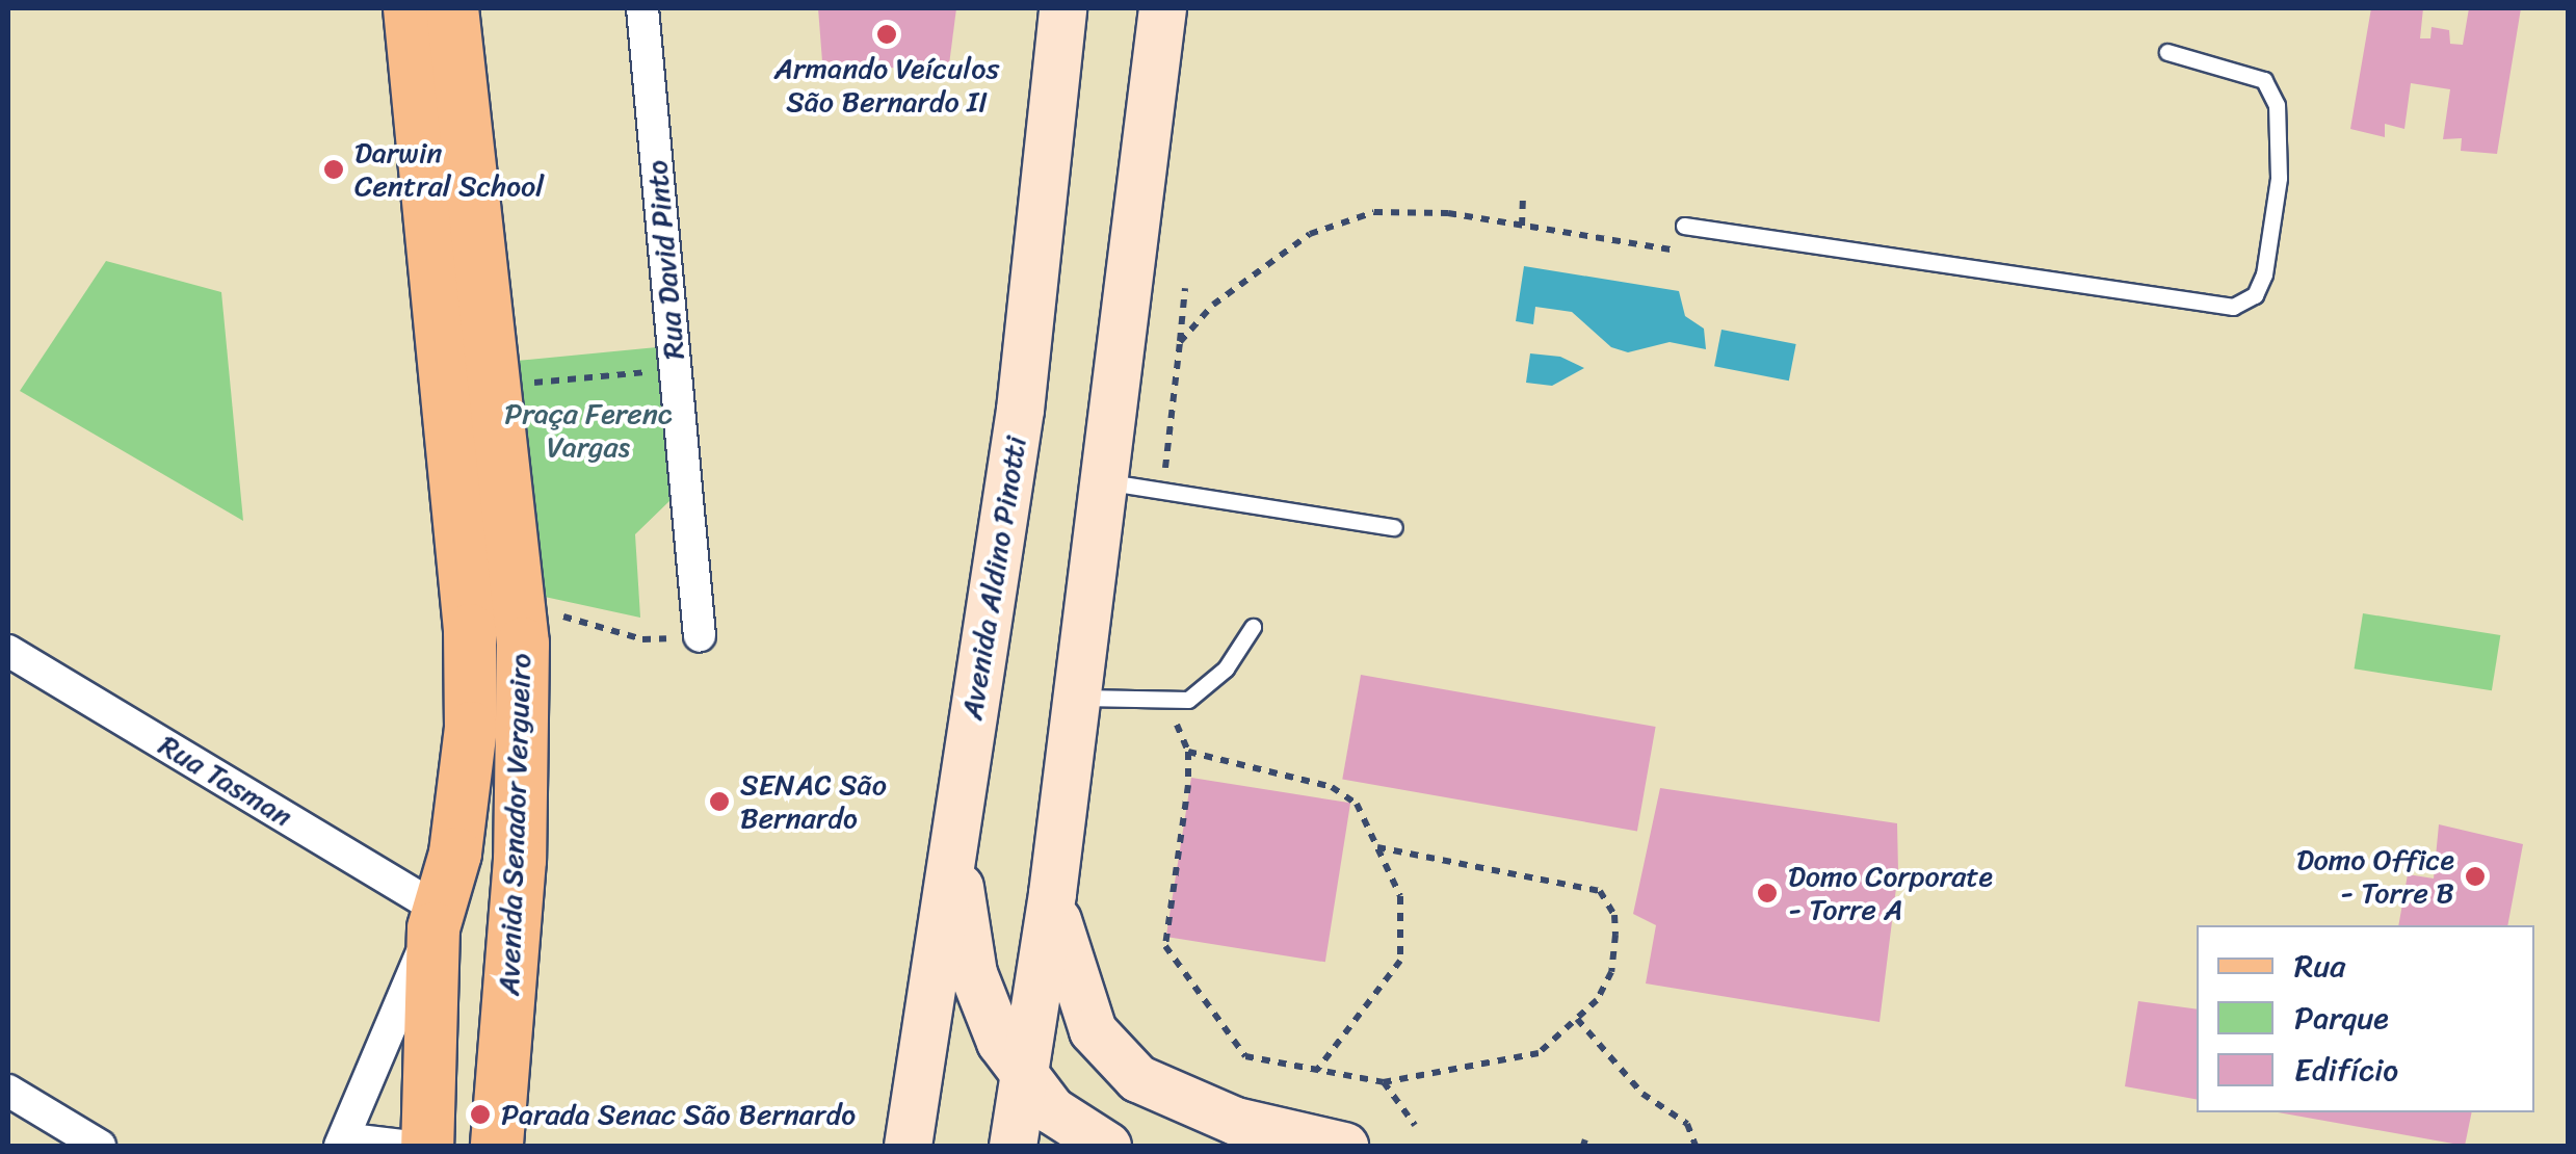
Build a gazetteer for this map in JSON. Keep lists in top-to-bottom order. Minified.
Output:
{"streets":{"main road":["Avenida Aldino Pinotti","Avenida Senador Vergueiro"],"street":["Rua David Pinto","Rua Tasman"]},"crossings":[["Rua Tasman","Avenida Senador Vergueiro"]],"parks":["Praça Ferenc Vargas"],"places":["Armando Veículos São Bernardo II","Darwin Central School","SENAC São Bernardo","Domo Office - Torre B","Domo Corporate - Torre A","Parada Senac São Bernardo"],"legend":["Rua","Parque","Edifício"]}
